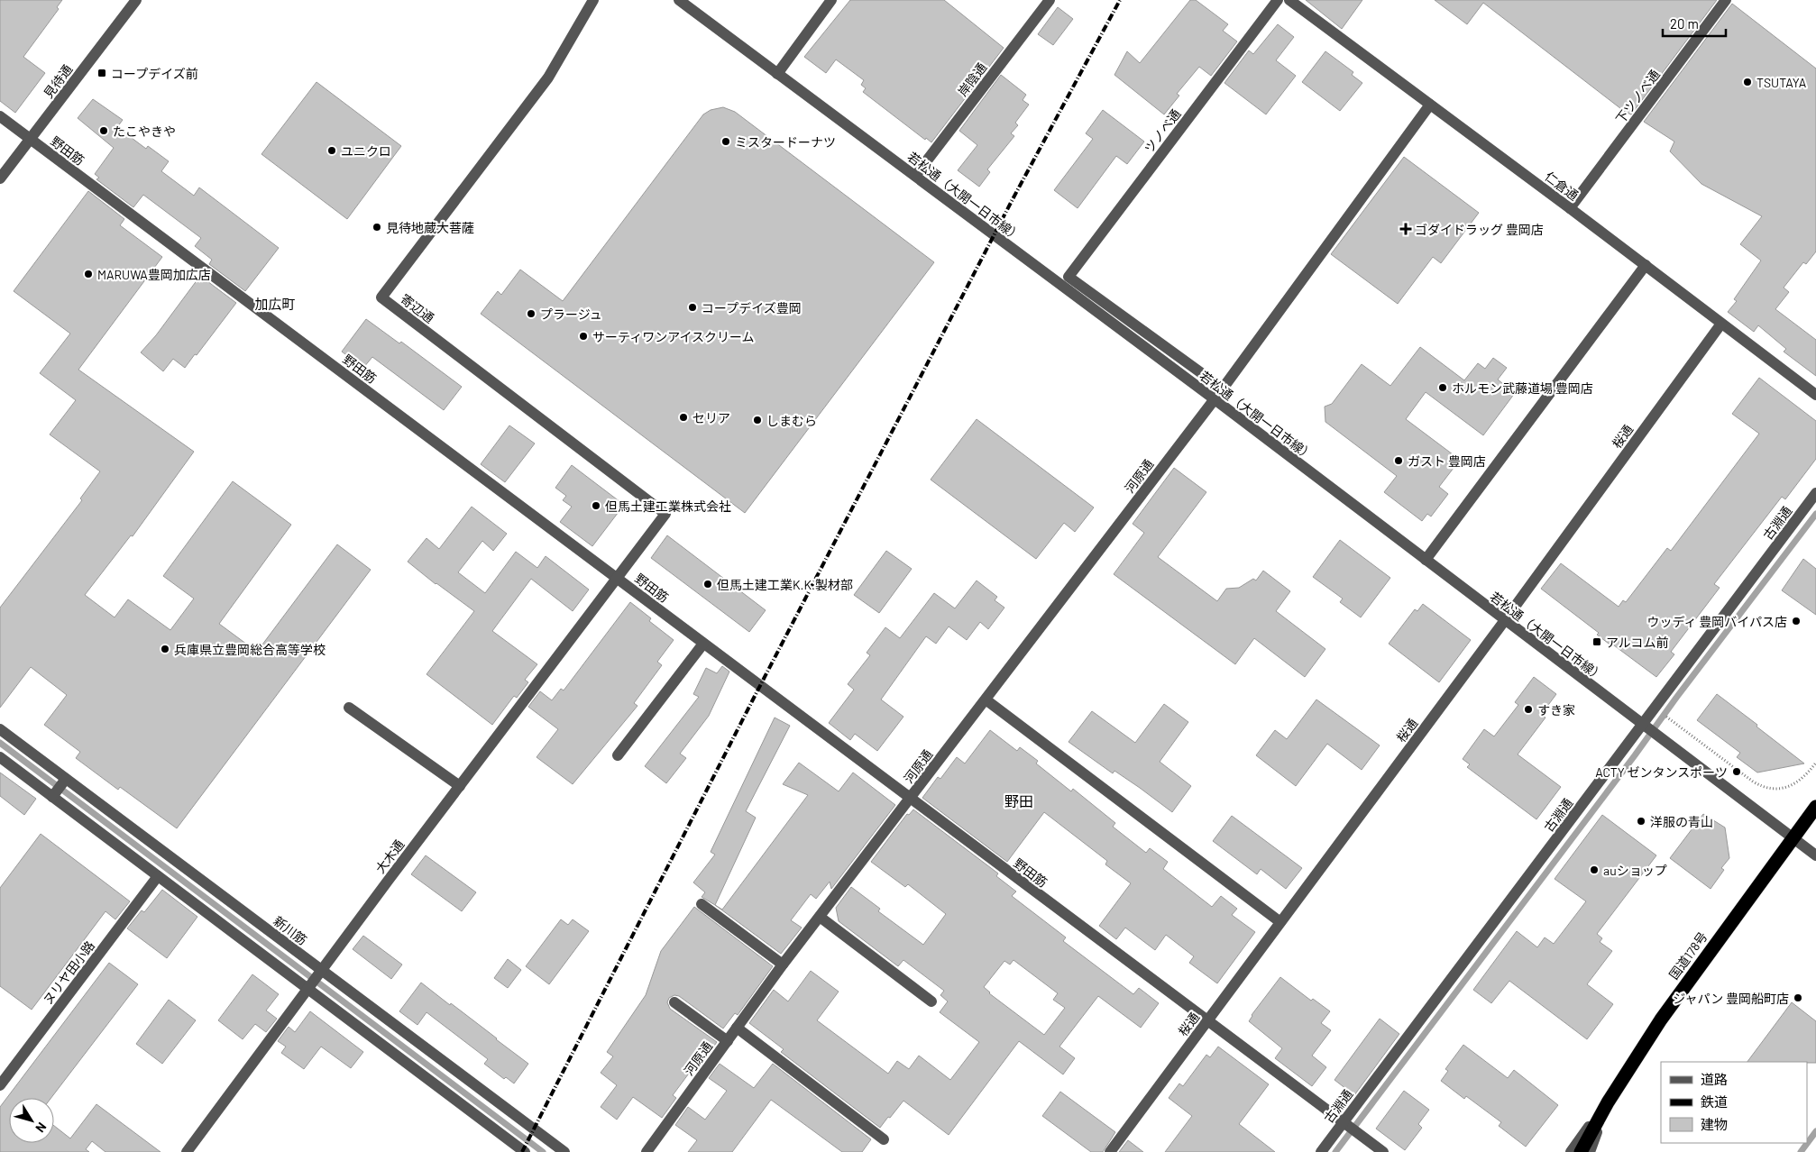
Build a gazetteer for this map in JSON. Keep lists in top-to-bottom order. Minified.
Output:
{"streets":{"highway":["国道178号"],"street":["岸陰通","見待通","下ツノベ通","ツノベ通","野田筋","仁倉通","若松通（大開一日市線）","寄辺通","桜通","河原通","古淵通","大木通","新川筋","ヌリヤ田小路"]},"crossings":[["岸陰通","若松通（大開一日市線）"],["見待通","野田筋"],["下ツノベ通","仁倉通"],["ツノベ通","河原通"],["野田筋","寄辺通"],["野田筋","桜通"],["野田筋","河原通"],["野田筋","古淵通"],["野田筋","大木通"],["仁倉通","桜通"],["仁倉通","河原通"],["若松通（大開一日市線）","桜通"],["若松通（大開一日市線）","河原通"],["若松通（大開一日市線）","古淵通"],["若松通（大開一日市線）","国道178号"],["寄辺通","大木通"],["大木通","新川筋"]],"districts":["加広町","野田"],"places":{"transit":["コープデイズ前","アルコム前"],"other":["TSUTAYA","たこやきや","ミスタードーナツ","ユニクロ","見待地蔵大菩薩","MARUWA豊岡加広店","コープデイズ豊岡","プラージュ","サーティワンアイスクリーム","ホルモン武藤道場 豊岡店","セリア","しまむら","ガスト 豊岡店","但馬土建工業株式会社","但馬土建工業K.K.製材部","ウッディ 豊岡バイパス店","兵庫県立豊岡総合高等学校","すき家","ACTY ゼンタンスポーツ","洋服の青山","auショップ","ジャパン 豊岡船町店"],"health":["ゴダイドラッグ 豊岡店"]},"legend":["道路","鉄道","建物"],"scale_bar":"20 m","north":"bottom right"}
